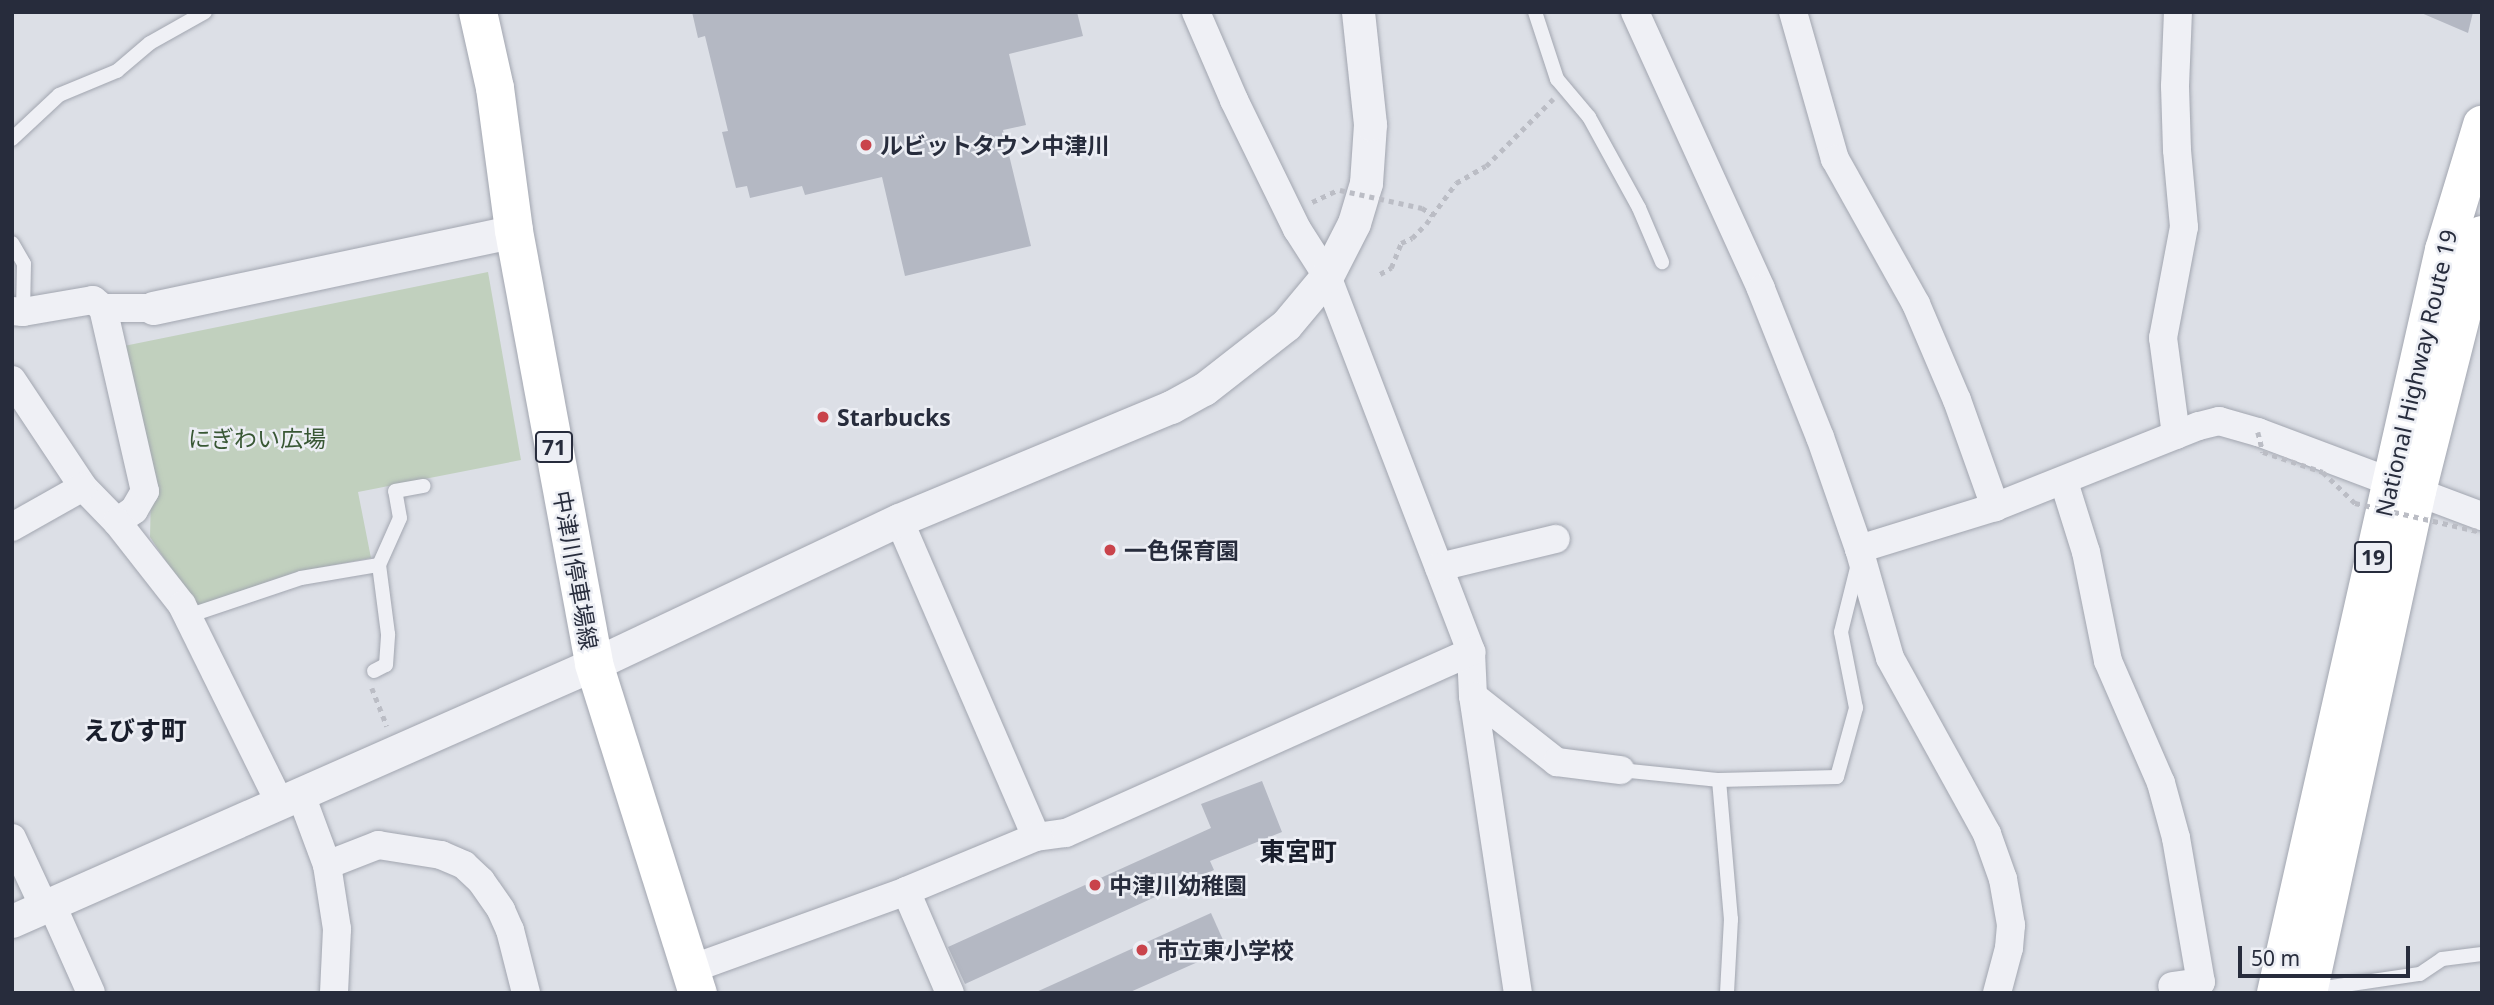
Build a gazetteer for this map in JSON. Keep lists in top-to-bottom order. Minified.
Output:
{"streets":{"main road":["National Highway Route 19","71","19","中津川停車場線"]},"districts":["えびす町","東宮町"],"parks":["にぎわい広場"],"places":["ルビットタウン中津川","Starbucks","一色保育園","中津川幼稚園","市立東小学校"],"scale_bar":"50 m"}
